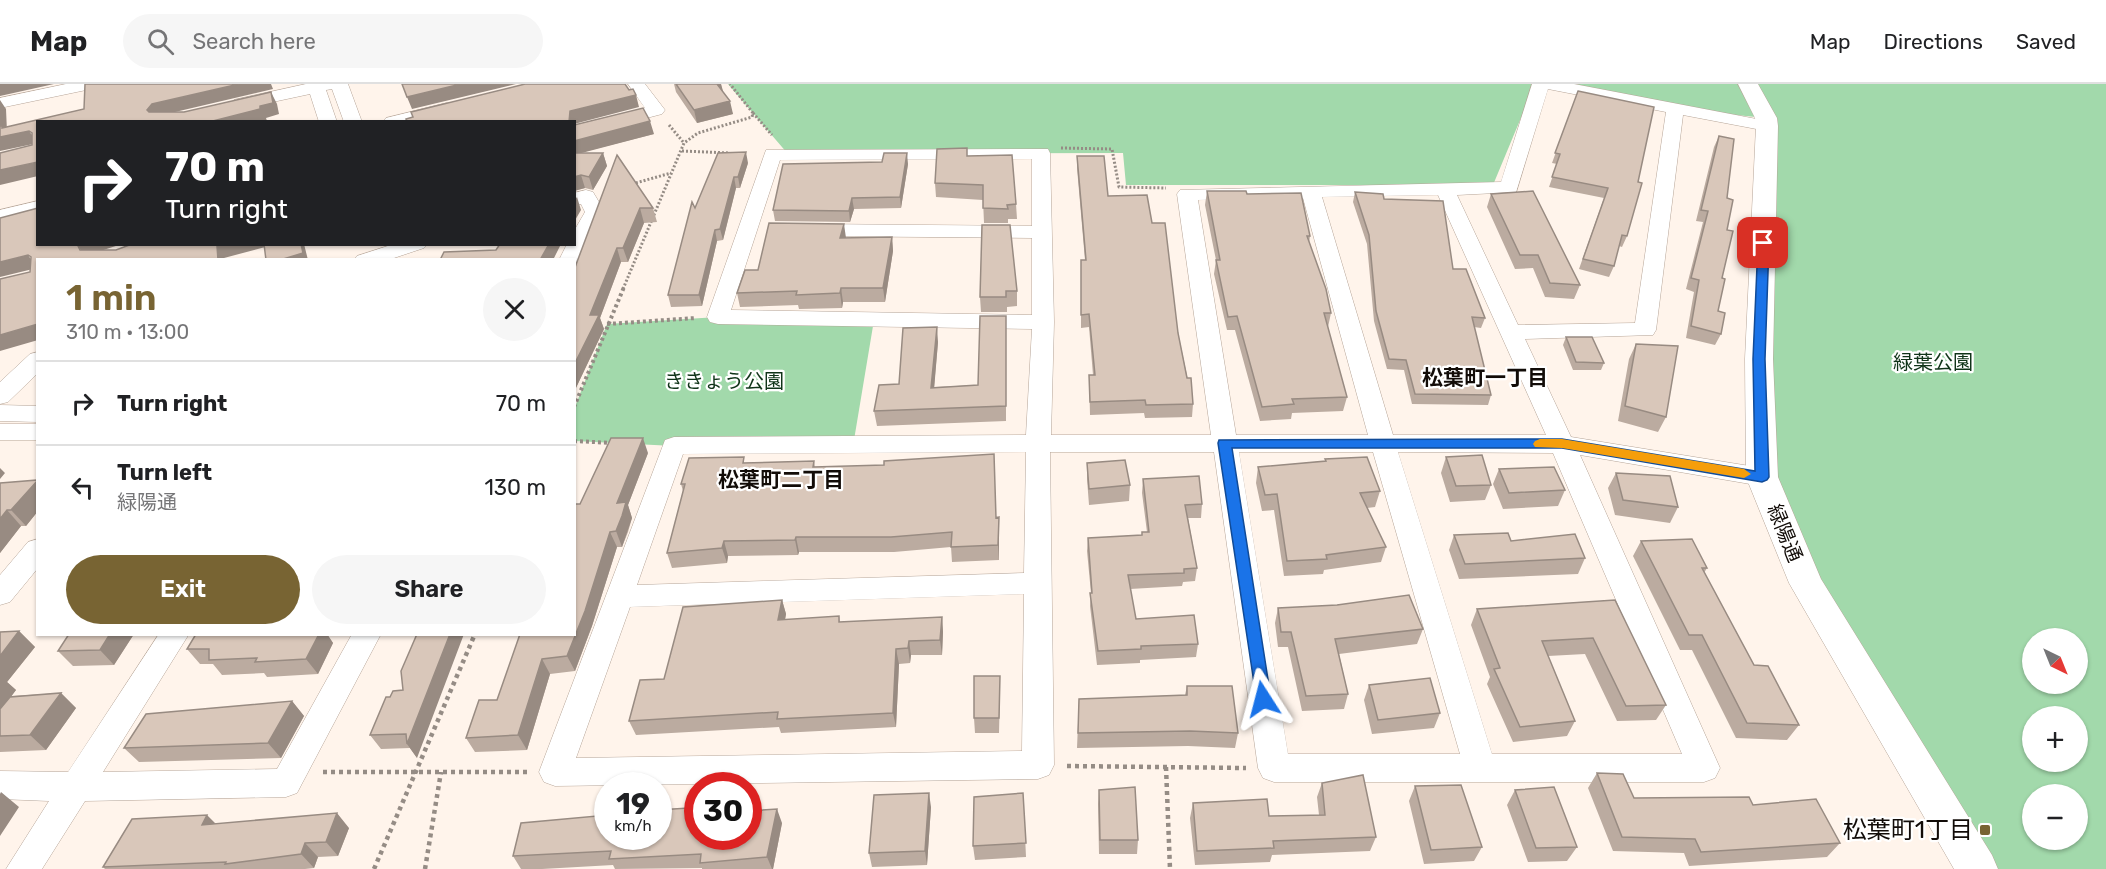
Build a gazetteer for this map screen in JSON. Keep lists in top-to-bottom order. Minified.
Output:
{"streets":{"street":["緑陽通"]},"districts":["松葉町一丁目","松葉町二丁目"],"parks":["緑葉公園","ききょう公園"],"places":{"transit":["松葉町1丁目"]},"north":"bottom right","page":{"header":"Map","search":"Search here","nav":["Map","Directions","Saved"],"turn":["70 m","Turn right"],"heading":["1 min","310 m · 13:00"],"list":[{"name":"Turn right","value":"70 m"},{"name":"Turn left","note":"緑陽通","value":"130 m"}],"buttons":["Exit","Share"],"map_buttons":["+","−"],"speed":"19 km/h","limit":"30"}}
